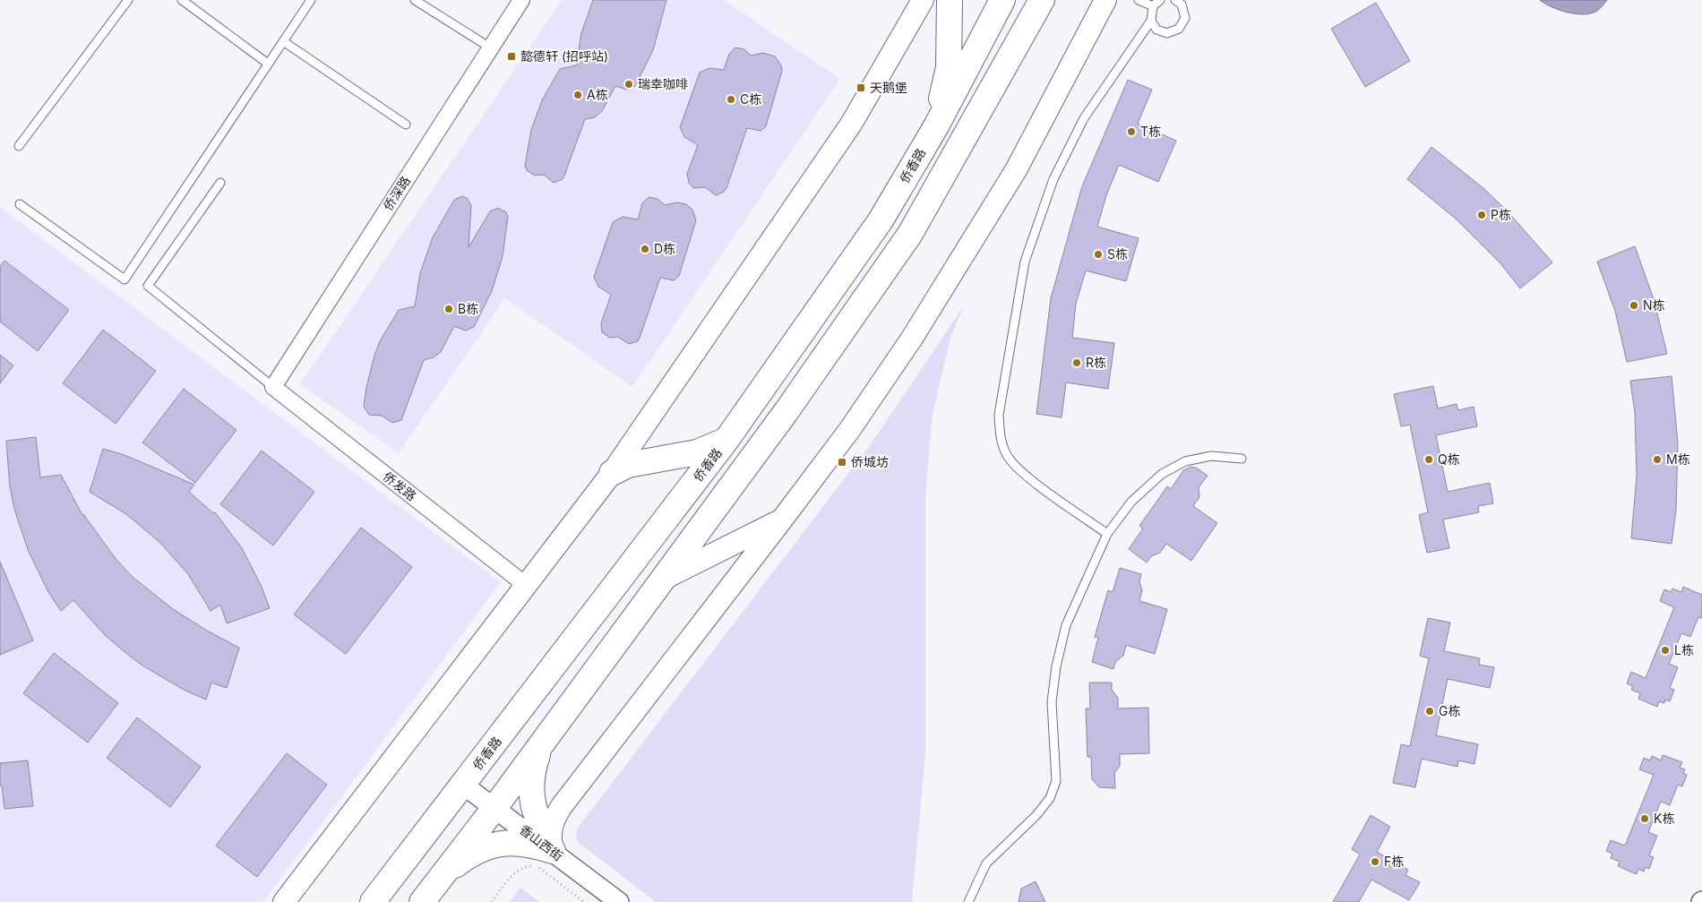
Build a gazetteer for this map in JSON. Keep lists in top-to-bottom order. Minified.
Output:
{"streets":{"main road":["侨香路"],"street":["侨深路","侨发路","香山西街"]},"crossings":[["侨香路","香山西街"],["侨深路","侨发路"]],"places":{"transit":["懿德轩 (招呼站)","天鹅堡","侨城坊"],"other":["瑞幸咖啡","A栋","C栋","T栋","P栋","D栋","S栋","N栋","B栋","R栋","Q栋","M栋","L栋","G栋","K栋","F栋"]}}
